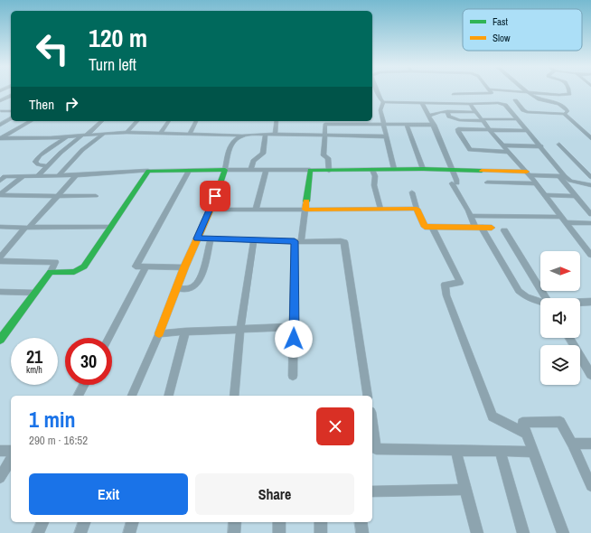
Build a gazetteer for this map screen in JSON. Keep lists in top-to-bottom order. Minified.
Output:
{"legend":["Fast","Slow"],"north":"right","page":{"turn":["120 m","Turn left"],"then":"Then","speed":"21 km/h","limit":"30","heading":["1 min","290 m · 16:52"],"buttons":["Exit","Share"]}}
